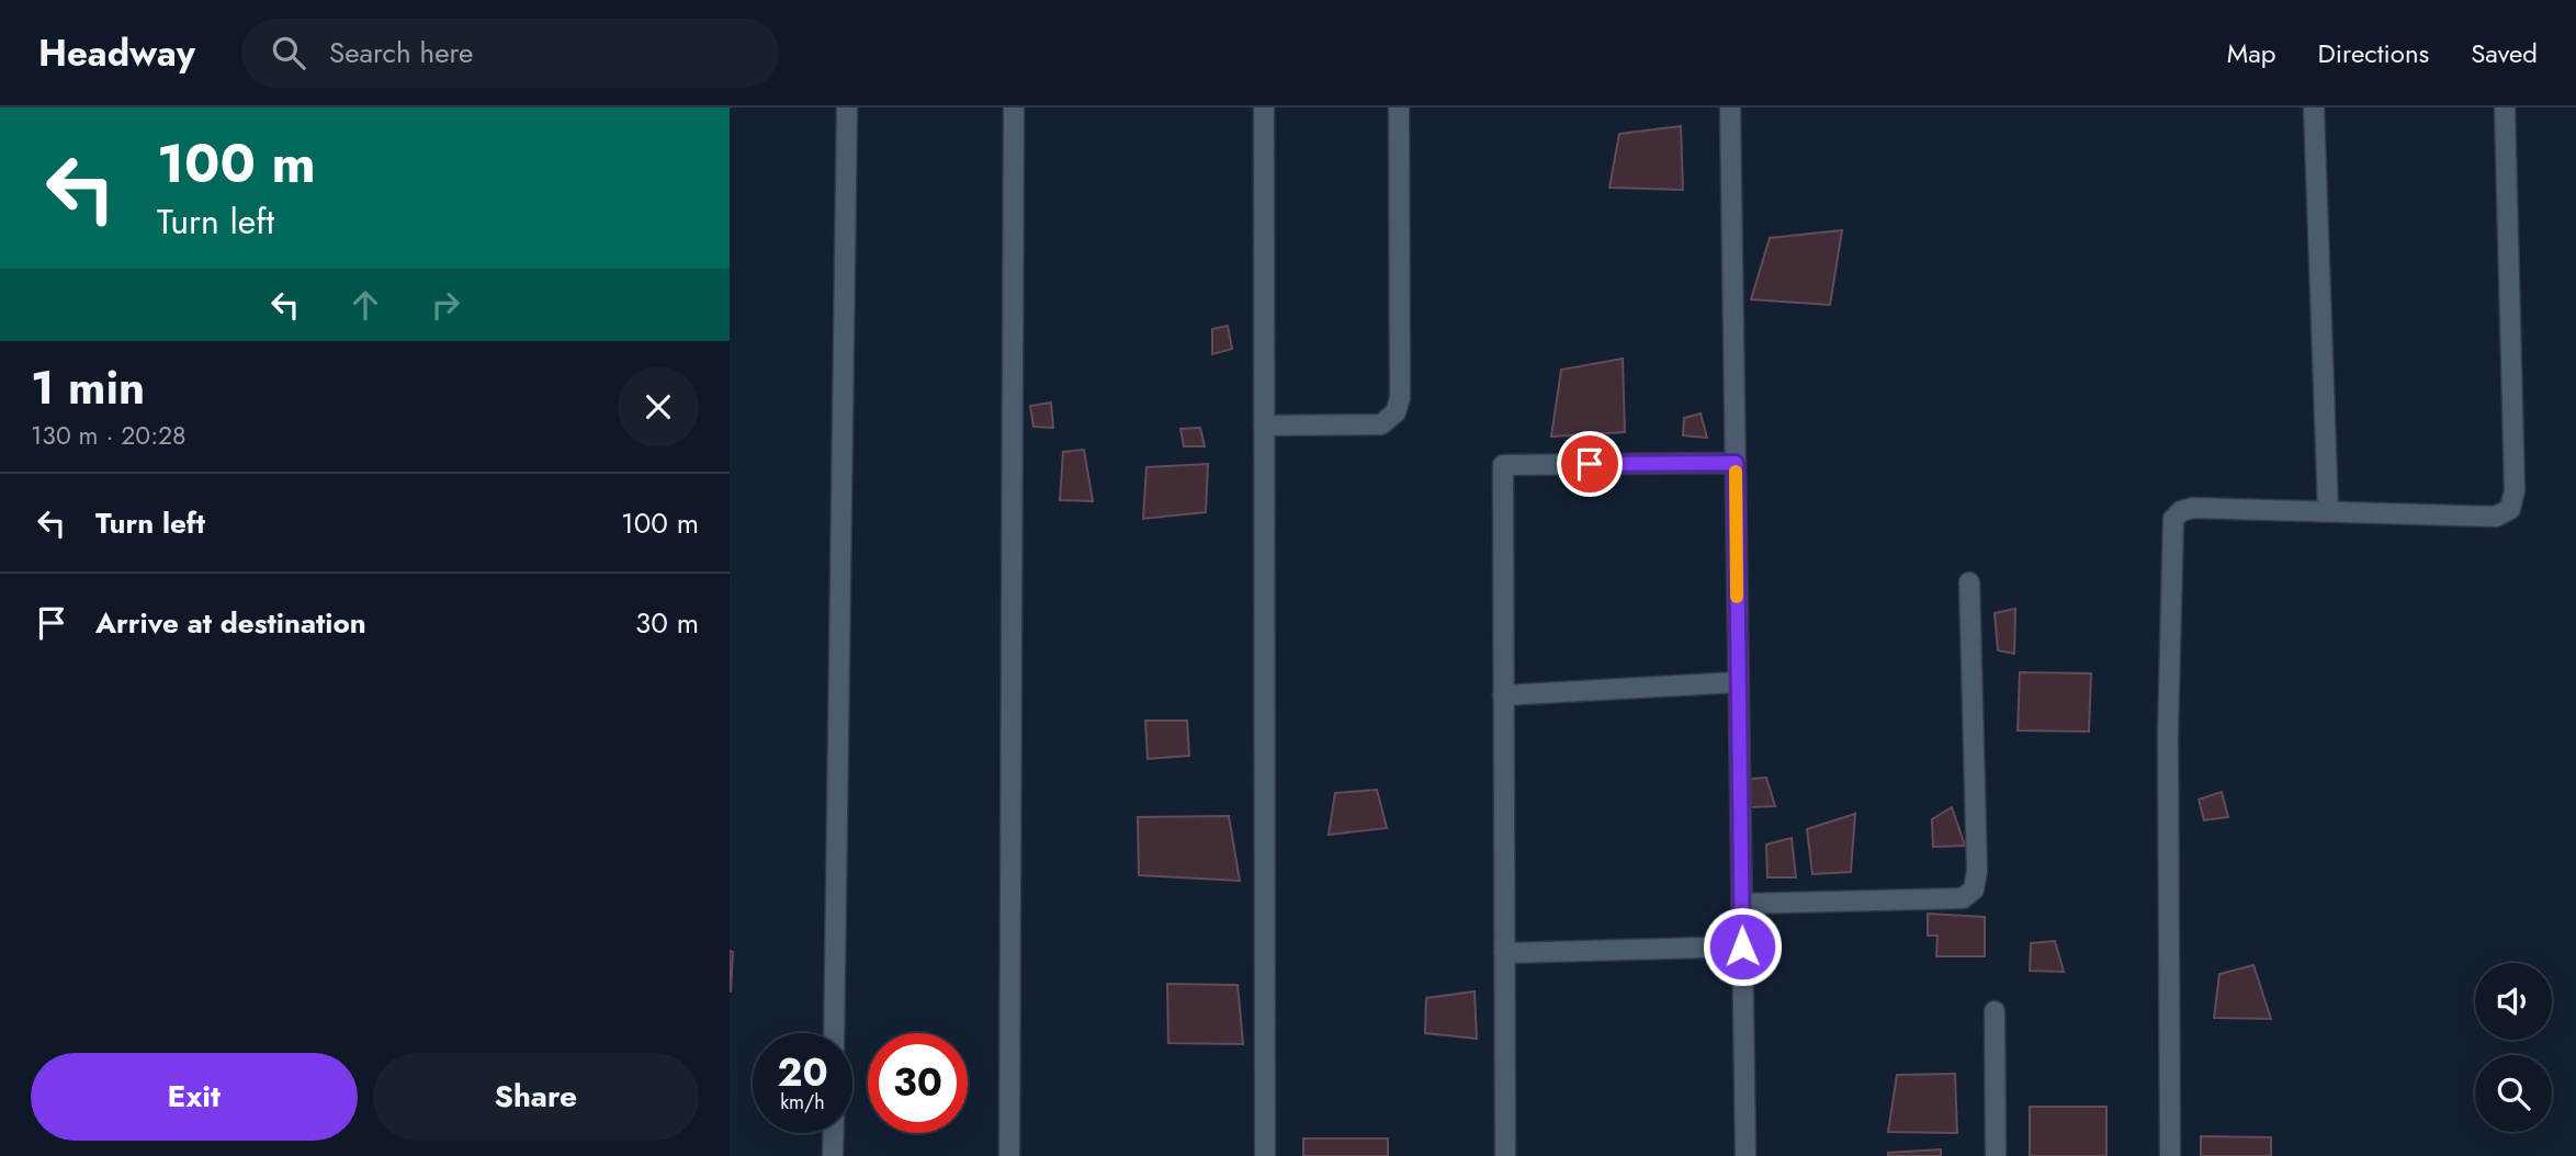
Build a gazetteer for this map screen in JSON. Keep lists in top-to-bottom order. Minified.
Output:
{"page":{"header":"Headway","search":"Search here","nav":["Map","Directions","Saved"],"turn":["100 m","Turn left"],"heading":["1 min","130 m · 20:28"],"list":[{"name":"Turn left","value":"100 m"},{"name":"Arrive at destination","value":"30 m"}],"speed":"20 km/h","limit":"30","buttons":["Exit","Share"]}}
